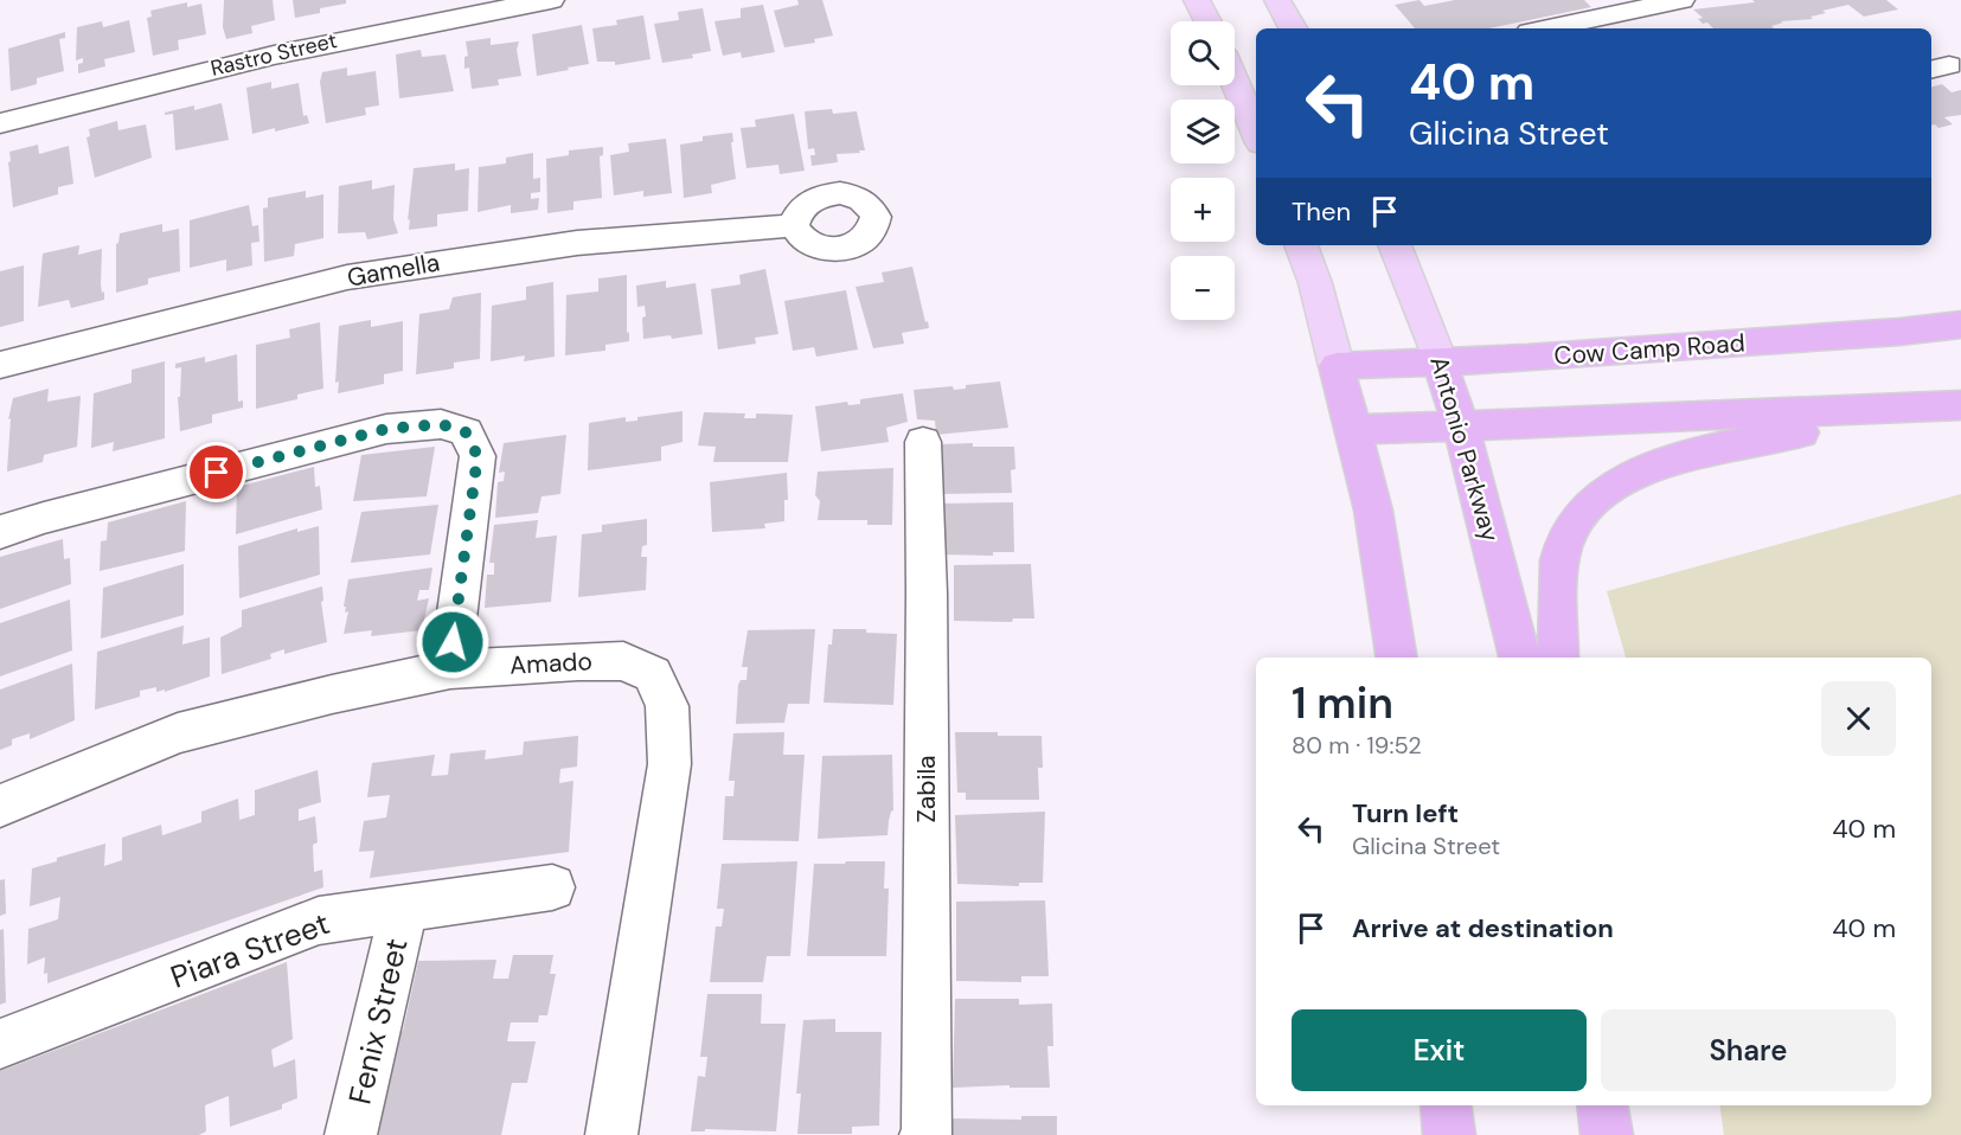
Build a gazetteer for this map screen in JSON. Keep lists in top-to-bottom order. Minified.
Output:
{"streets":{"highway":["Cow Camp Road","Antonio Parkway"],"street":["Rastro Street","Gamella","Amado","Zabila","Piara Street","Fenix Street"]},"crossings":[["Cow Camp Road","Antonio Parkway"],["Piara Street","Fenix Street"]],"page":{"map_buttons":["+","−"],"turn":["40 m","Glicina Street"],"then":"Then","heading":["1 min","80 m · 19:52"],"list":[{"name":"Turn left","note":"Glicina Street","value":"40 m"},{"name":"Arrive at destination","value":"40 m"}],"buttons":["Exit","Share"]}}
